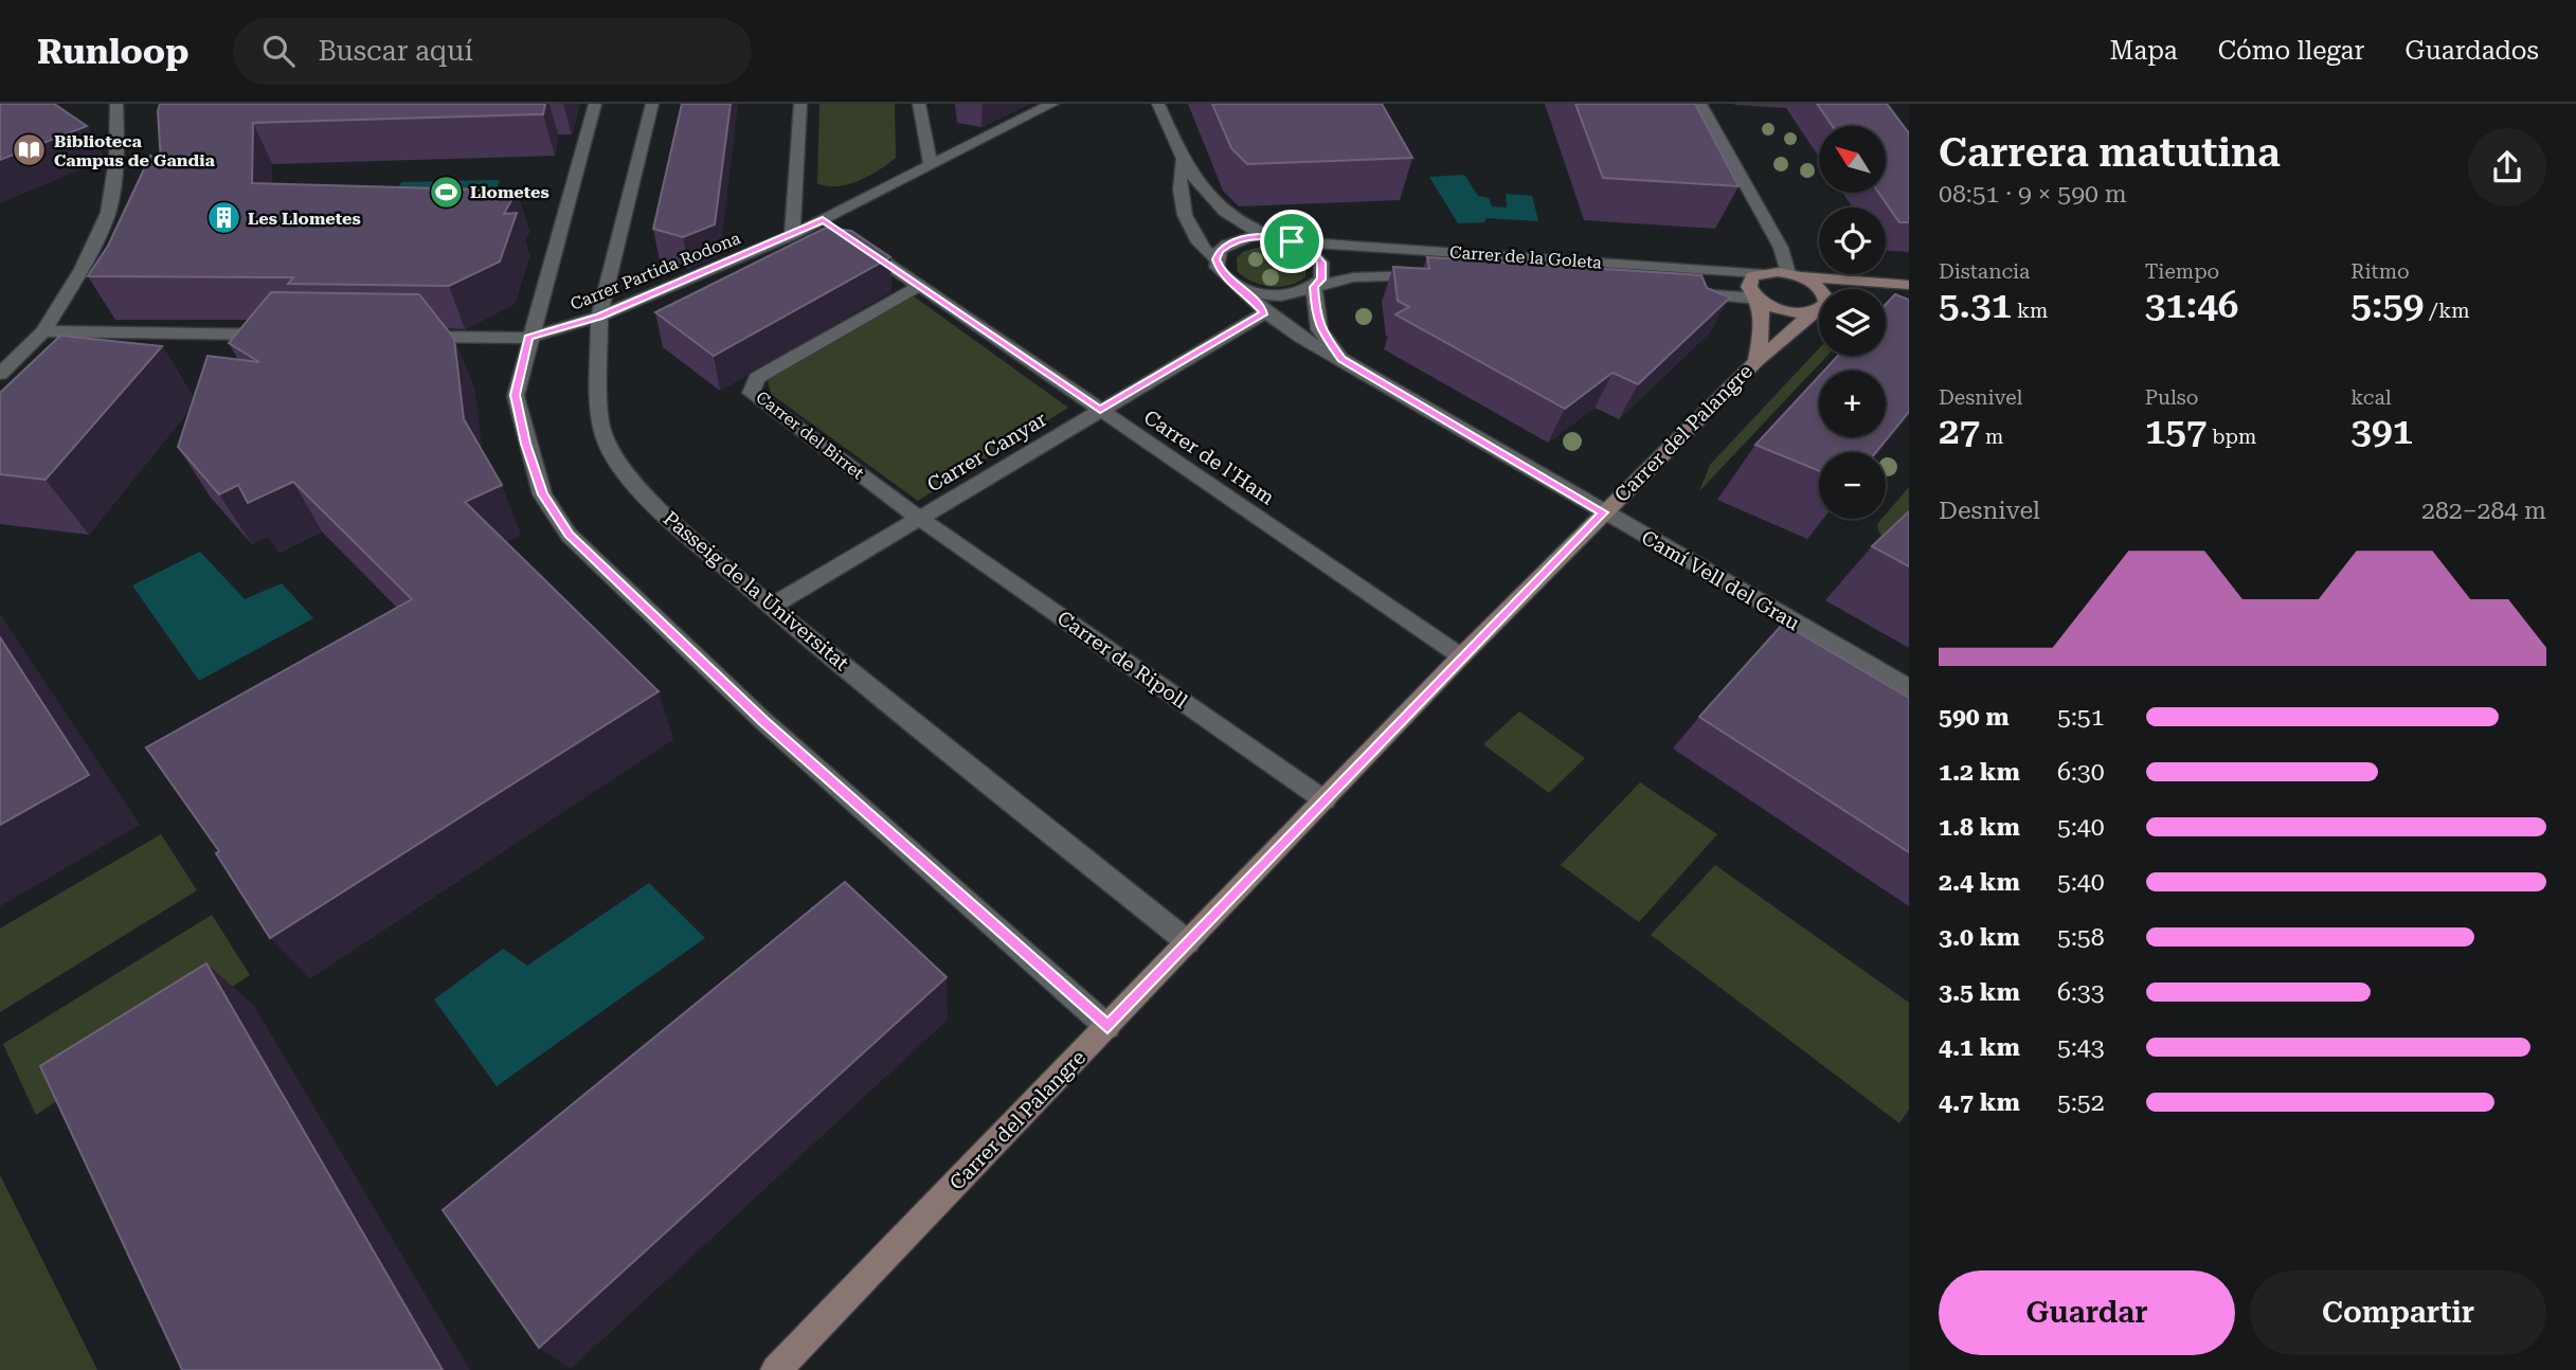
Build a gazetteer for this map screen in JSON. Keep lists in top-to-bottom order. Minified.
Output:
{"streets":{"street":["Carrer de la Goleta","Carrer Partida Rodona","Carrer del Palangre","Carrer del Birret","Carrer Canyar","Carrer de l'Ham","Camí Vell del Grau","Passeig de la Universitat","Carrer de Ripoll"]},"crossings":[["Carrer de la Goleta","Carrer del Palangre"],["Carrer de la Goleta","Camí Vell del Grau"],["Carrer Partida Rodona","Carrer de l'Ham"],["Carrer Partida Rodona","Passeig de la Universitat"],["Carrer del Palangre","Carrer de l'Ham"],["Carrer del Palangre","Camí Vell del Grau"],["Carrer del Palangre","Passeig de la Universitat"],["Carrer del Palangre","Carrer de Ripoll"],["Carrer del Birret","Carrer Canyar"],["Carrer del Birret","Carrer de l'Ham"],["Carrer del Birret","Carrer de Ripoll"],["Carrer Canyar","Carrer de l'Ham"],["Carrer Canyar","Camí Vell del Grau"],["Carrer Canyar","Passeig de la Universitat"],["Carrer Canyar","Carrer de Ripoll"]],"places":{"library":["Biblioteca Campus de Gandia"],"sports":["Llometes"],"building":["Les Llometes"]},"north":"top left","page":{"header":"Runloop","search":"Buscar aquí","nav":["Mapa","Cómo llegar","Guardados"],"heading":["Carrera matutina","08:51 · 9 × 590 m"],"map_buttons":["+","−"],"stats":[["Distancia","5.31 km"],["Tiempo","31:46"],["Ritmo","5:59 /km"],["Desnivel","27 m"],["Pulso","157 bpm"],["kcal","391"]],"chart":["Desnivel","282–284 m"],"list":[{"name":"590 m","note":"5:51"},{"name":"1.2 km","note":"6:30"},{"name":"1.8 km","note":"5:40"},{"name":"2.4 km","note":"5:40"},{"name":"3.0 km","note":"5:58"},{"name":"3.5 km","note":"6:33"},{"name":"4.1 km","note":"5:43"},{"name":"4.7 km","note":"5:52"}],"buttons":["Guardar","Compartir"]}}
